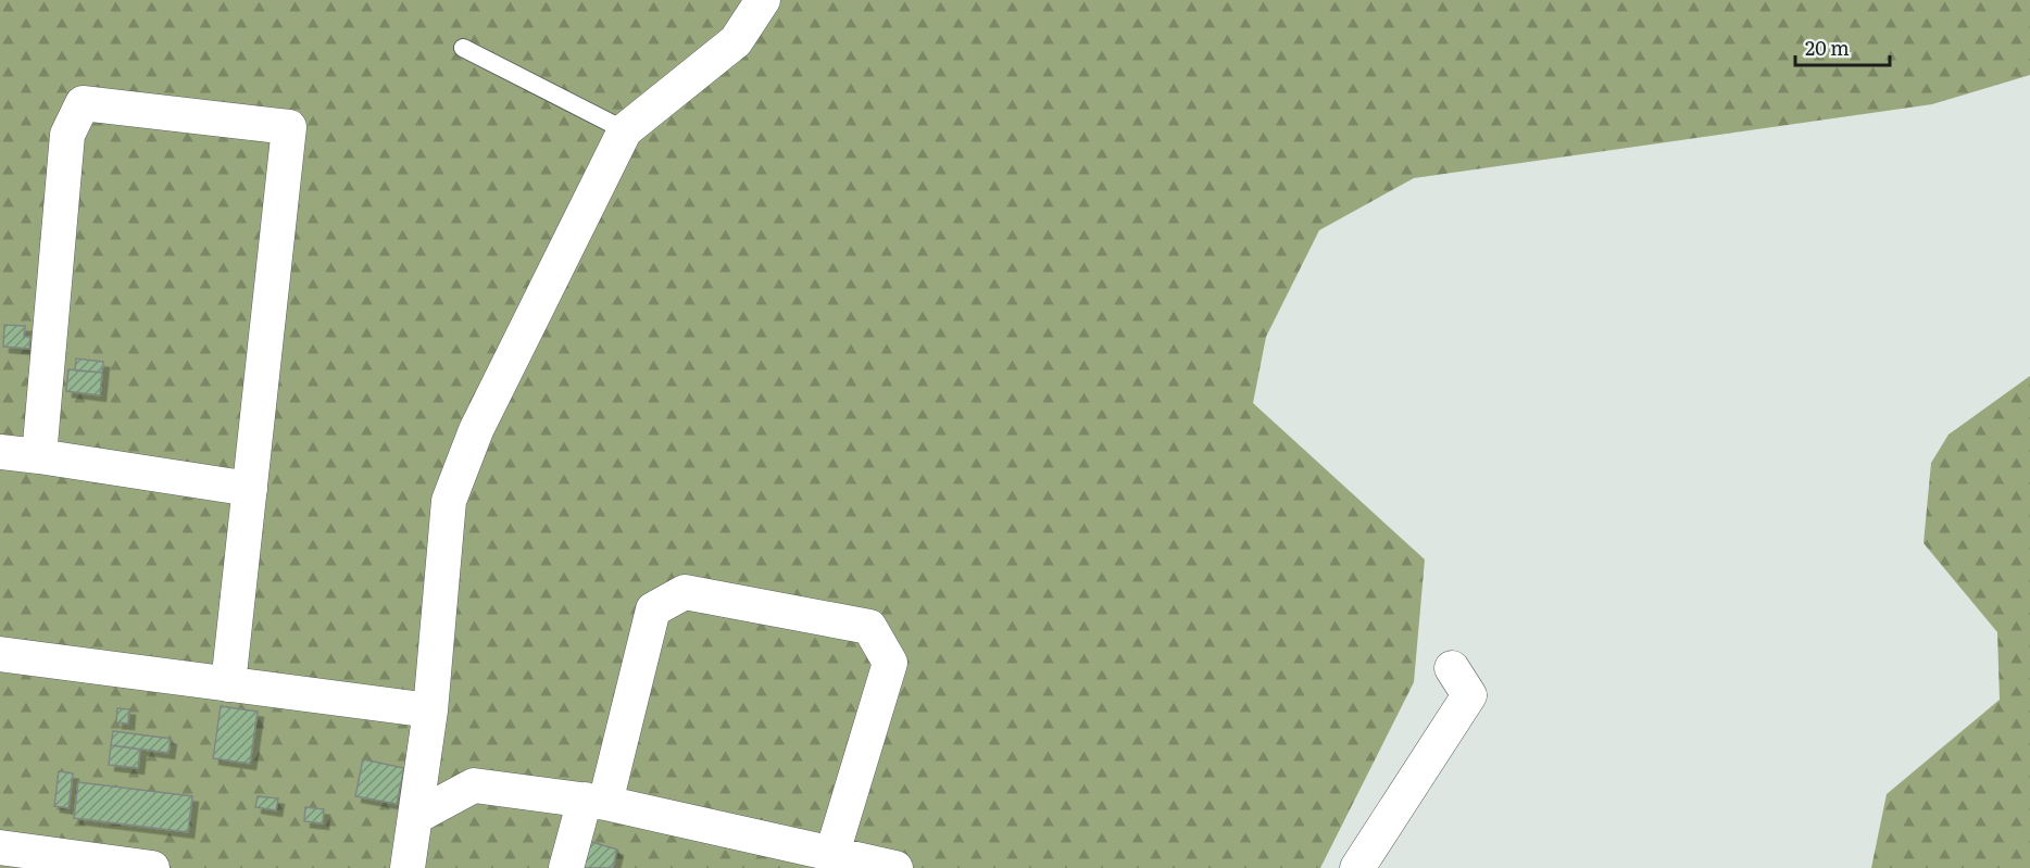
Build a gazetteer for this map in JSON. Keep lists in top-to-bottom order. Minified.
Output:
{"scale_bar":"20 m"}
